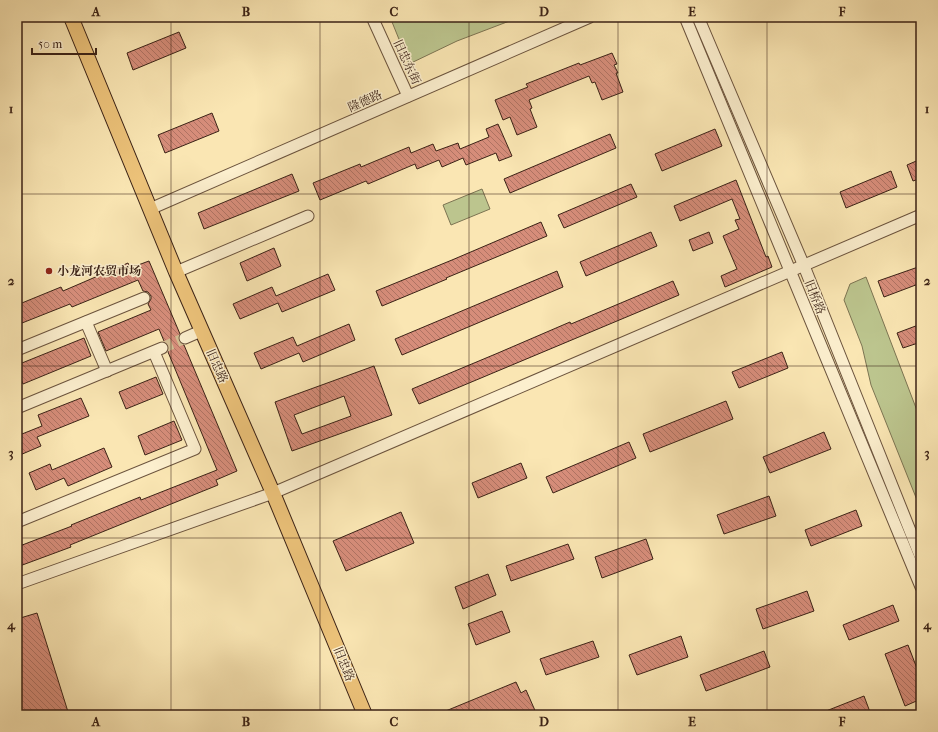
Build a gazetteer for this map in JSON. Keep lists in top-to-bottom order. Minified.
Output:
{"streets":{"main road":["旧忠路"],"street":["旧忠东街","隆德路","旧桥路"]},"crossings":[["旧忠东街","隆德路"],["隆德路","旧忠路"]],"places":["小龙河农贸市场"],"scale_bar":"50 m","grid":{"columns":["A","B","C","D","E","F"],"rows":["1","2","3","4"]}}
